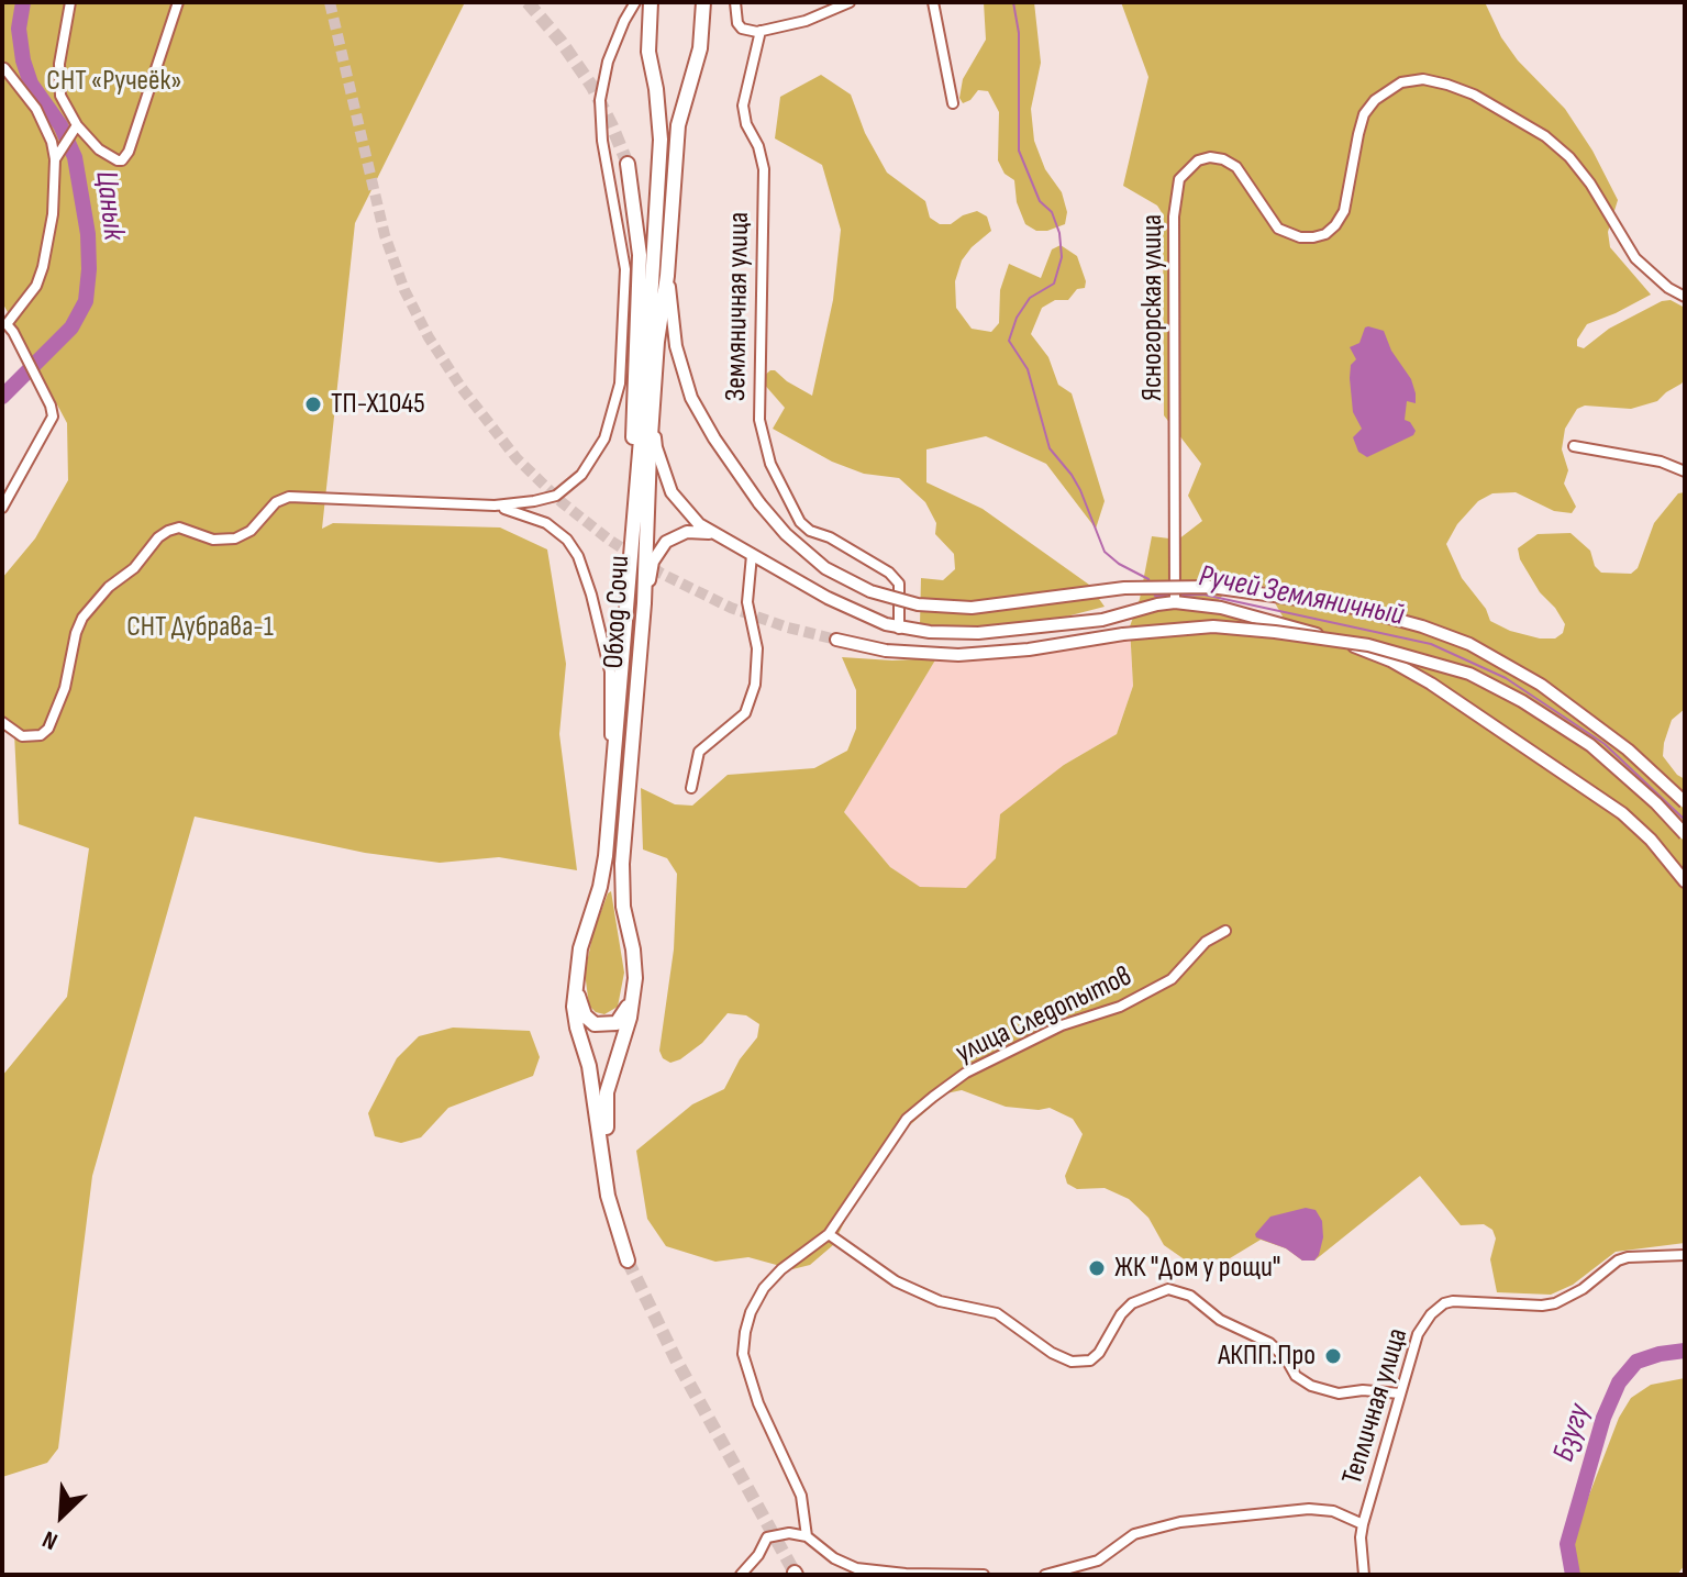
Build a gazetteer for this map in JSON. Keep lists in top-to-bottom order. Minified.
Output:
{"streets":{"highway":["Обход Сочи"],"street":["Земляничная улица","Ясногорская улица","улица Следопытов","Тепличная улица"]},"water":["Цанык","Ручей Земляничный","Бзугу"],"parks":["СНТ «Ручеёк»","СНТ Дубрава-1"],"places":["ТП-Х1045","ЖК \"Дом у рощи\"","АКПП.Про"],"north":"bottom left"}
